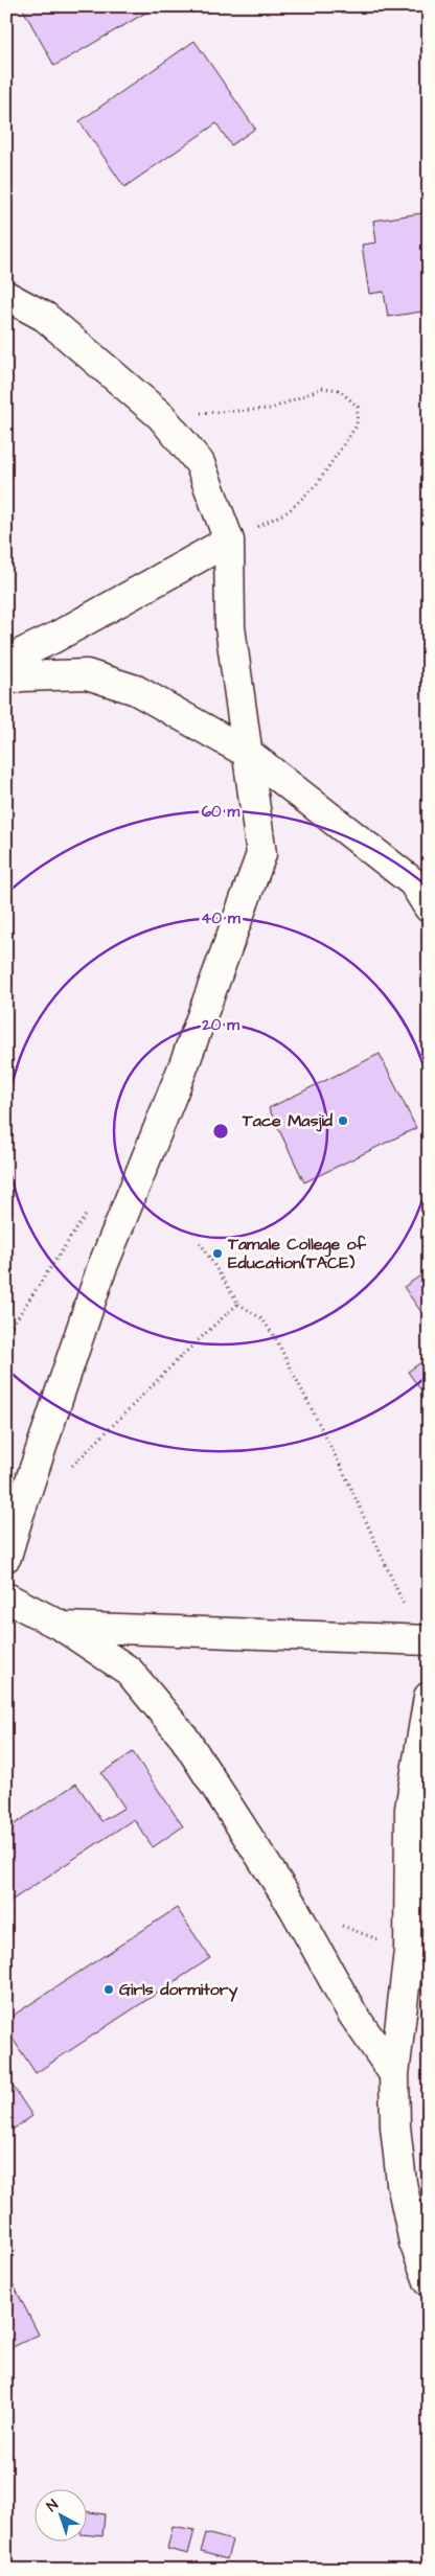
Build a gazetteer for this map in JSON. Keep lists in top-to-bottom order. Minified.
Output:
{"places":["Tace Masjid","Tamale College of Education(TACE)","Girls dormitory"],"north":"top left","rings":["60 m","40 m","20 m"]}
